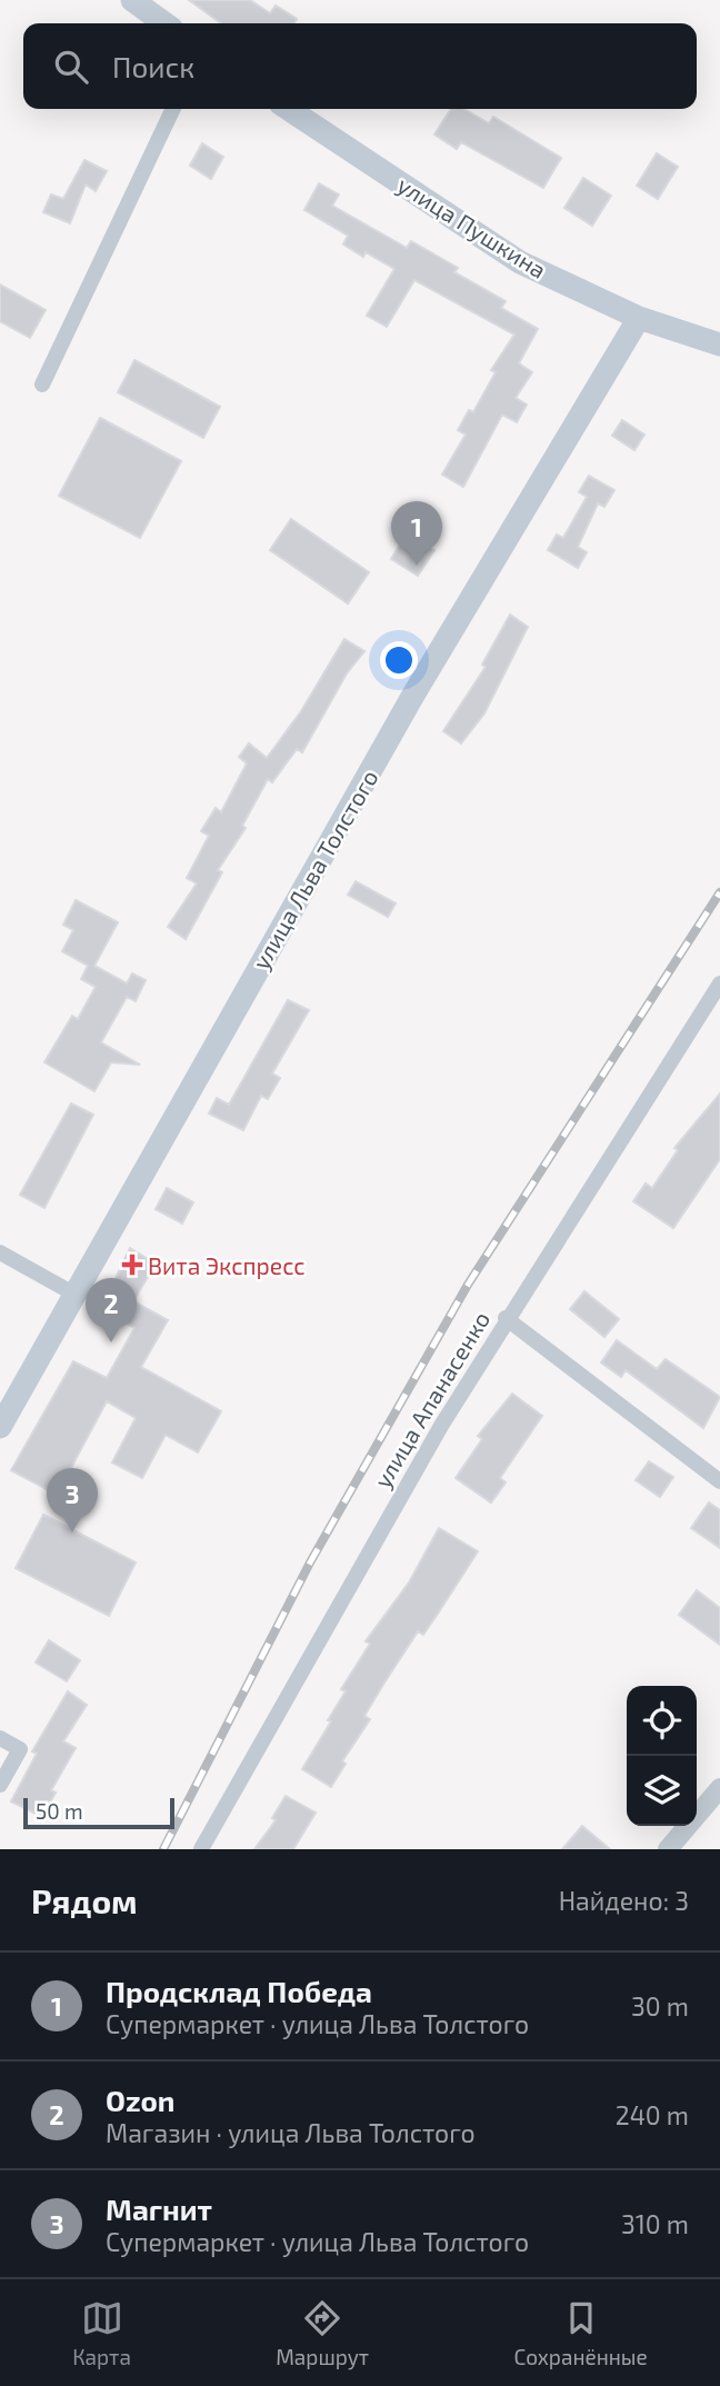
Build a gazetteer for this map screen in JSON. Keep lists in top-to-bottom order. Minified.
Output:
{"streets":{"main road":["улица Пушкина","улица Льва Толстого"],"street":["улица Апанасенко"]},"crossings":[["улица Пушкина","улица Льва Толстого"]],"places":{"health":["Вита Экспресс"]},"scale_bar":"50 m","page":{"search":"Поиск","pins":["1","2","3"],"scale":"50 m","heading":["Рядом","Найдено: 3"],"list":[{"mark":"1","name":"Продсклад Победа","note":"Супермаркет · улица Льва Толстого","value":"30 m"},{"mark":"2","name":"Ozon","note":"Магазин · улица Льва Толстого","value":"240 m"},{"mark":"3","name":"Магнит","note":"Супермаркет · улица Льва Толстого","value":"310 m"}],"nav":["Карта","Маршрут","Сохранённые"]}}
